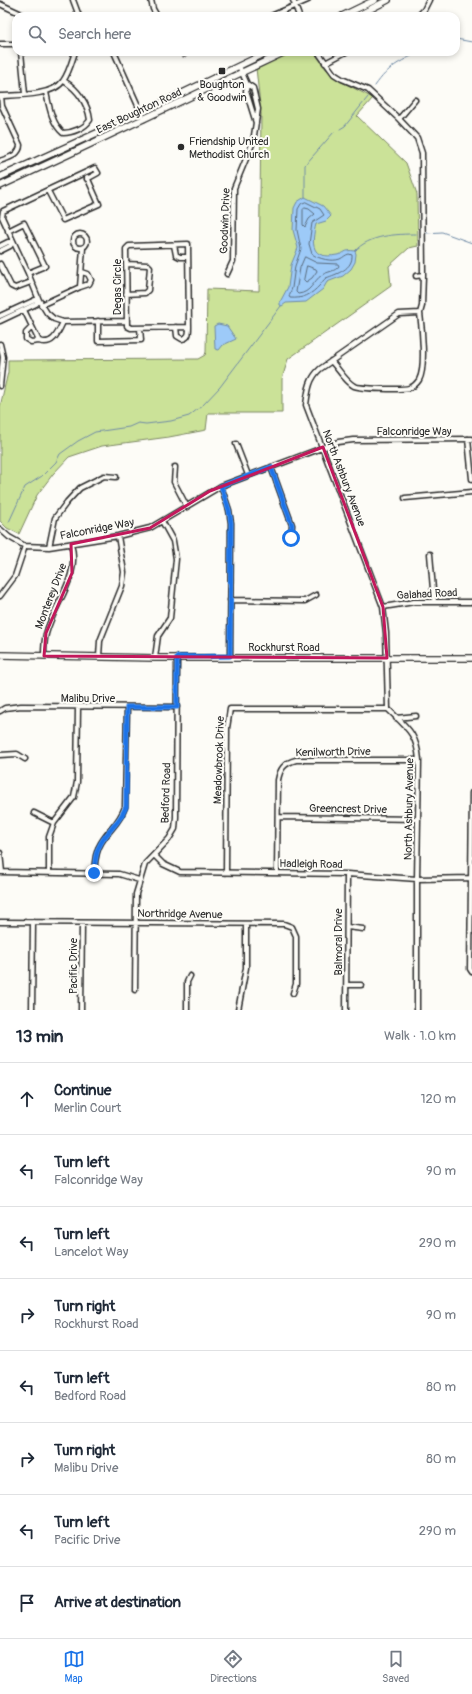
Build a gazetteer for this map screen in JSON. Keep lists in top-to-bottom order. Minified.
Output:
{"streets":{"main road":["East Boughton Road","Rockhurst Road"],"street":["Goodwin Drive","Degas Circle","Falconridge Way","North Ashbury Avenue","Galahad Road","Monterey Drive","Malibu Drive","Kenilworth Drive","Meadowbrook Drive","Bedford Road","Greencrest Drive","Hadleigh Road","Northridge Avenue","Balmoral Drive","Pacific Drive"]},"crossings":[["East Boughton Road","Goodwin Drive"],["Falconridge Way","North Ashbury Avenue"],["Falconridge Way","Monterey Drive"],["North Ashbury Avenue","Galahad Road"],["North Ashbury Avenue","Rockhurst Road"],["North Ashbury Avenue","Kenilworth Drive"],["North Ashbury Avenue","Meadowbrook Drive"],["North Ashbury Avenue","Greencrest Drive"],["North Ashbury Avenue","Hadleigh Road"],["Monterey Drive","Rockhurst Road"],["Rockhurst Road","Bedford Road"],["Malibu Drive","Bedford Road"],["Kenilworth Drive","Greencrest Drive"],["Kenilworth Drive","Hadleigh Road"],["Meadowbrook Drive","Hadleigh Road"],["Bedford Road","Hadleigh Road"],["Bedford Road","Northridge Avenue"],["Hadleigh Road","Balmoral Drive"],["Northridge Avenue","Pacific Drive"]],"places":{"transit":["Boughton & Goodwin"],"other":["Friendship United Methodist Church"]},"page":{"search":"Search here","heading":["13 min","Walk · 1.0 km"],"list":[["Continue","Merlin Court","120 m"],["Turn left","Falconridge Way","90 m"],["Turn left","Lancelot Way","290 m"],["Turn right","Rockhurst Road","90 m"],["Turn left","Bedford Road","80 m"],["Turn right","Malibu Drive","80 m"],["Turn left","Pacific Drive","290 m"],"Arrive at destination"],"nav":["Map","Directions","Saved"]}}
